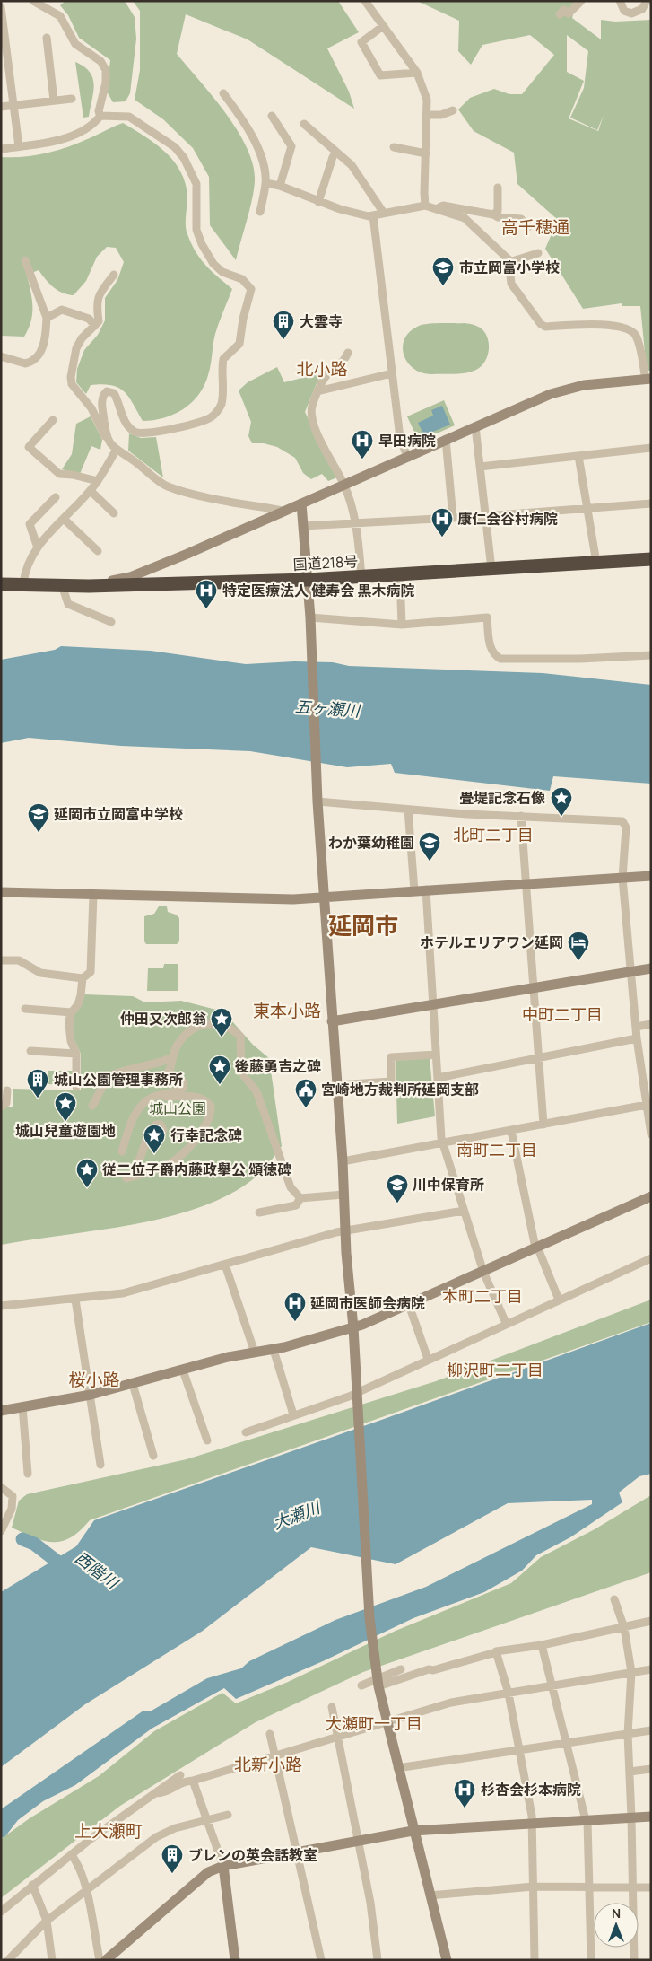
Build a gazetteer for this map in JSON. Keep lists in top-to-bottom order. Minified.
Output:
{"streets":{"highway":["国道218号"]},"districts":["高千穂通","北小路","北町二丁目","延岡市","東本小路","中町二丁目","南町二丁目","本町二丁目","柳沢町二丁目","桜小路","大瀬町一丁目","北新小路","上大瀬町"],"water":["五ヶ瀬川","大瀬川","西階川"],"parks":["城山公園"],"places":{"school or university":["市立岡富小学校","延岡市立岡富中学校","わか葉幼稚園","川中保育所"],"building":["大雲寺","城山公園管理事務所","ブレンの英会話教室"],"hospital":["早田病院","康仁会谷村病院","特定医療法人 健寿会 黒木病院","延岡市医師会病院","杉杏会杉本病院"],"place":["畳堤記念石像","仲田又次郎翁","後藤勇吉之碑","城山兒童遊園地","行幸記念碑","従二位子爵内藤政擧公 頌徳碑"],"hotel":["ホテルエリアワン延岡"],"public building":["宮崎地方裁判所延岡支部"]},"north":"top"}
